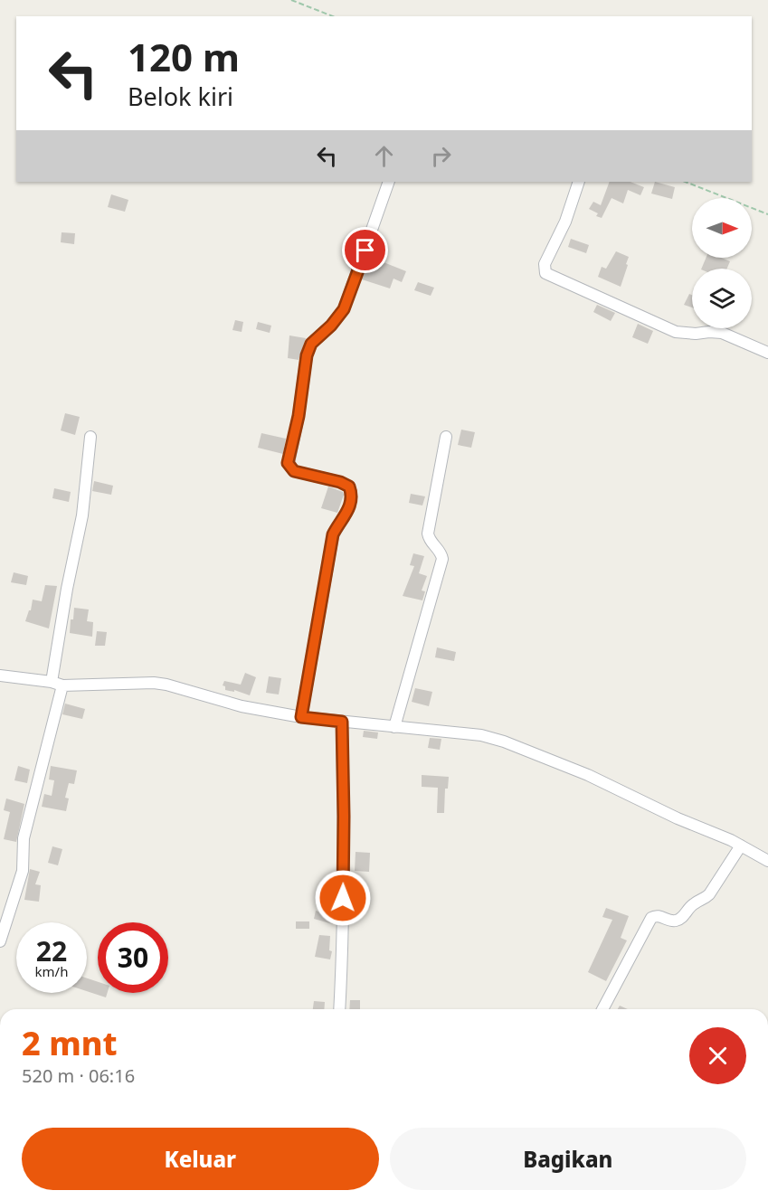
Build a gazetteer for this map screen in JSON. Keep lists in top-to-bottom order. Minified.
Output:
{"north":"right","page":{"turn":["120 m","Belok kiri"],"speed":"22 km/h","limit":"30","heading":["2 mnt","520 m · 06:16"],"buttons":["Keluar","Bagikan"]}}
